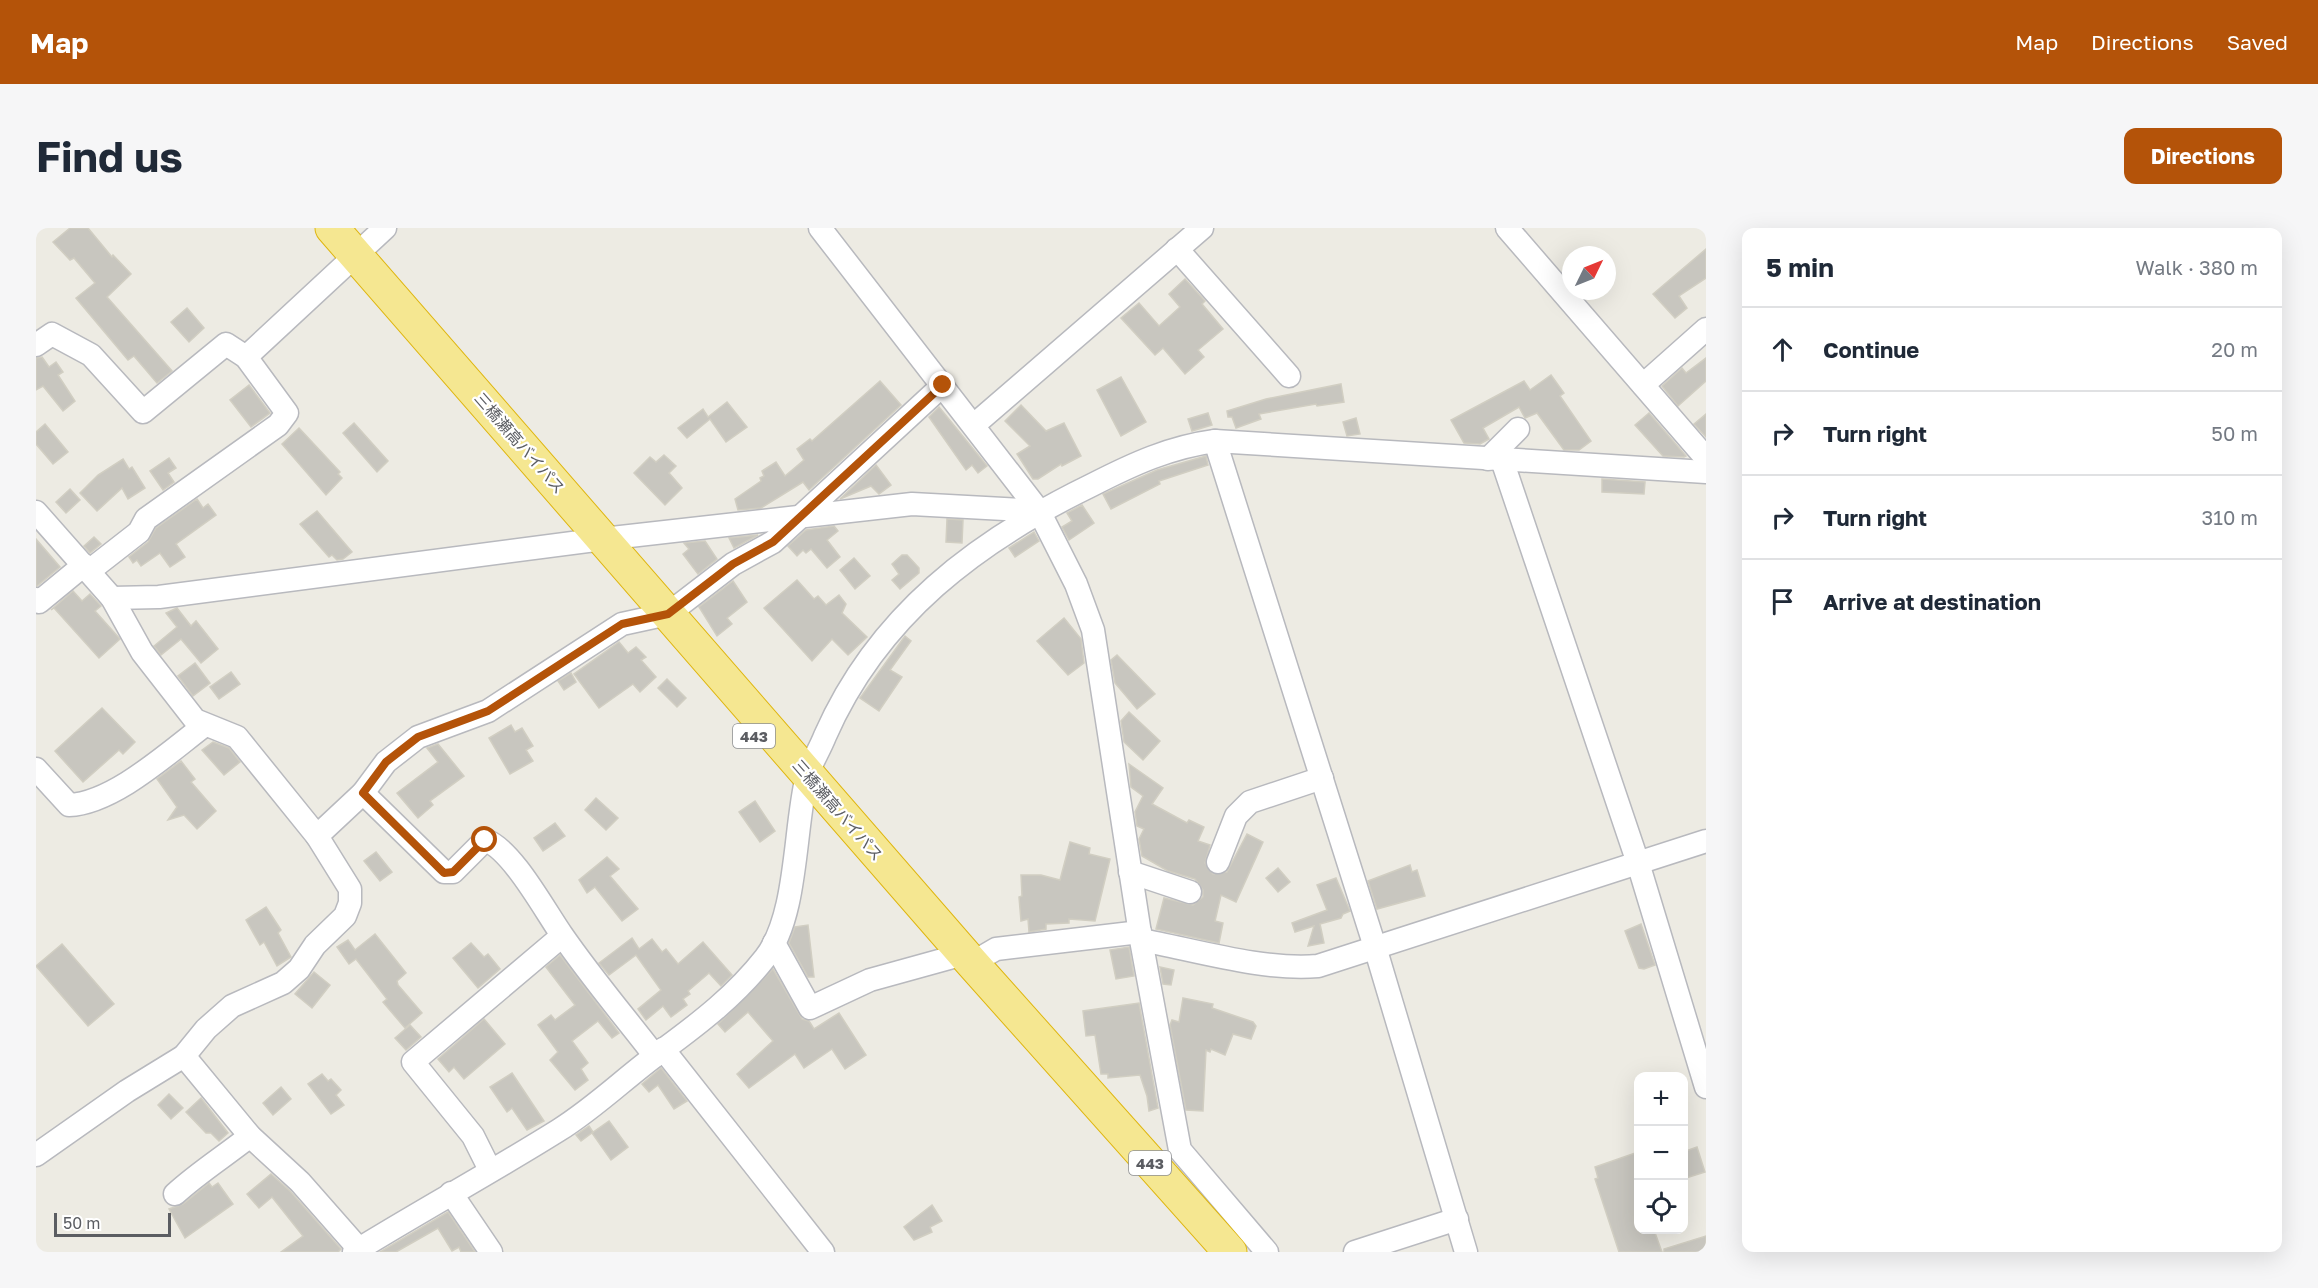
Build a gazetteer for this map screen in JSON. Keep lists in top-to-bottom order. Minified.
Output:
{"streets":{"highway":["三橋瀬高バイパス","443"]},"scale_bar":"50 m","north":"top right","page":{"header":"Map","nav":["Map","Directions","Saved"],"buttons":"Directions","title":"Find us","heading":["5 min","Walk · 380 m"],"list":[["Continue","20 m"],["Turn right","50 m"],["Turn right","310 m"],"Arrive at destination"],"map_buttons":["+","−"],"scale":"50 m"}}
